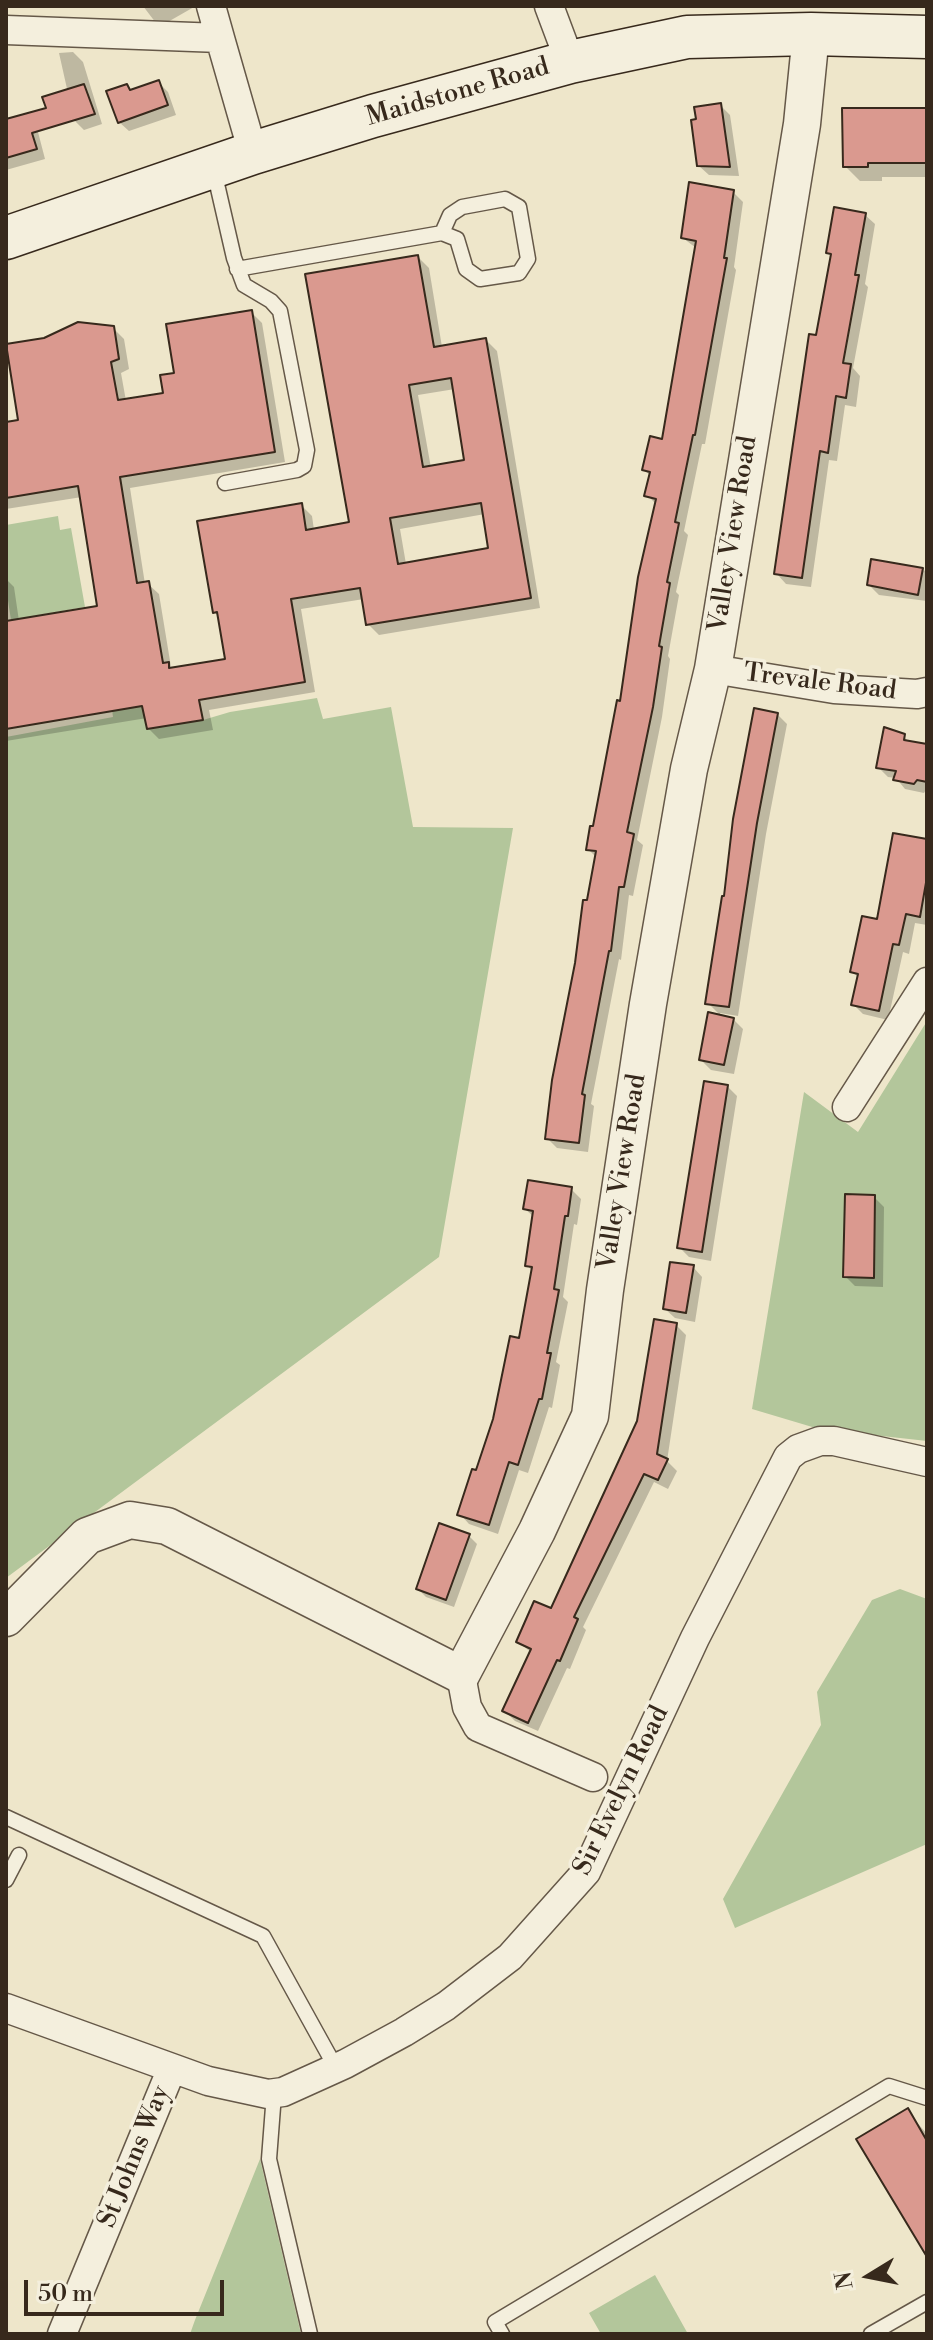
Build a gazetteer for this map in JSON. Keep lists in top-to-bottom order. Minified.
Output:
{"streets":{"main road":["Maidstone Road"],"street":["Valley View Road","Trevale Road","Sir Evelyn Road","St Johns Way"]},"crossings":[["Maidstone Road","Valley View Road"],["Valley View Road","Trevale Road"]],"scale_bar":"50 m","north":"left"}
